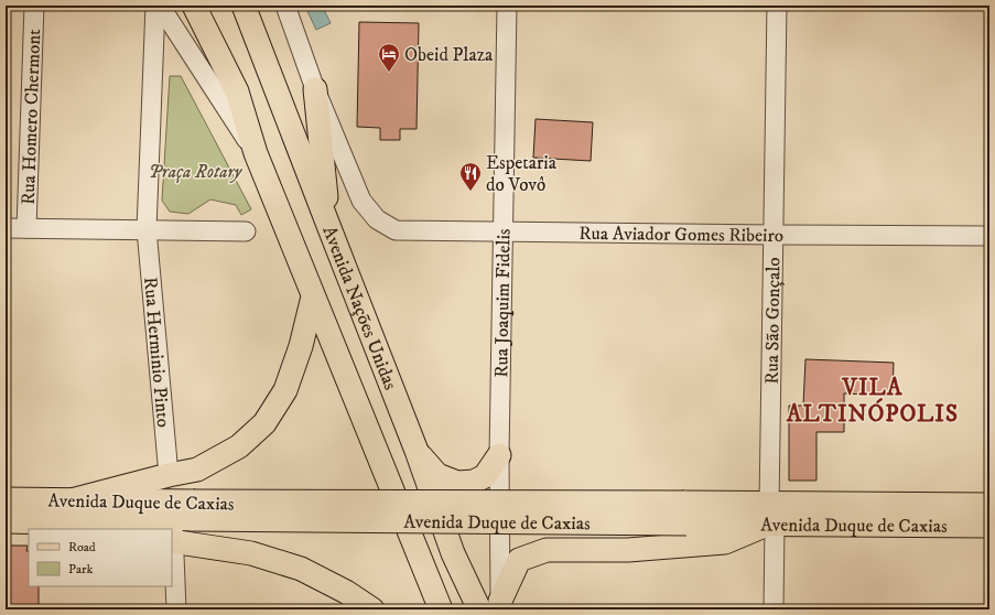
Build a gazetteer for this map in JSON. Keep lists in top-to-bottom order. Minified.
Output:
{"streets":{"main road":["Avenida Nações Unidas","Avenida Duque de Caxias"],"street":["Rua Homero Chermont","Rua Aviador Gomes Ribeiro","Rua Joaquim Fidelis","Rua São Gonçalo","Rua Herminio Pinto"]},"crossings":[["Rua Aviador Gomes Ribeiro","Rua Joaquim Fidelis"],["Rua Aviador Gomes Ribeiro","Rua São Gonçalo"],["Rua São Gonçalo","Avenida Duque de Caxias"]],"districts":["VILA ALTINÓPOLIS"],"parks":["Praça Rotary"],"places":{"hotel":["Obeid Plaza"],"restaurant":["Espetaria do Vovô"]},"legend":["Road","Park"]}
